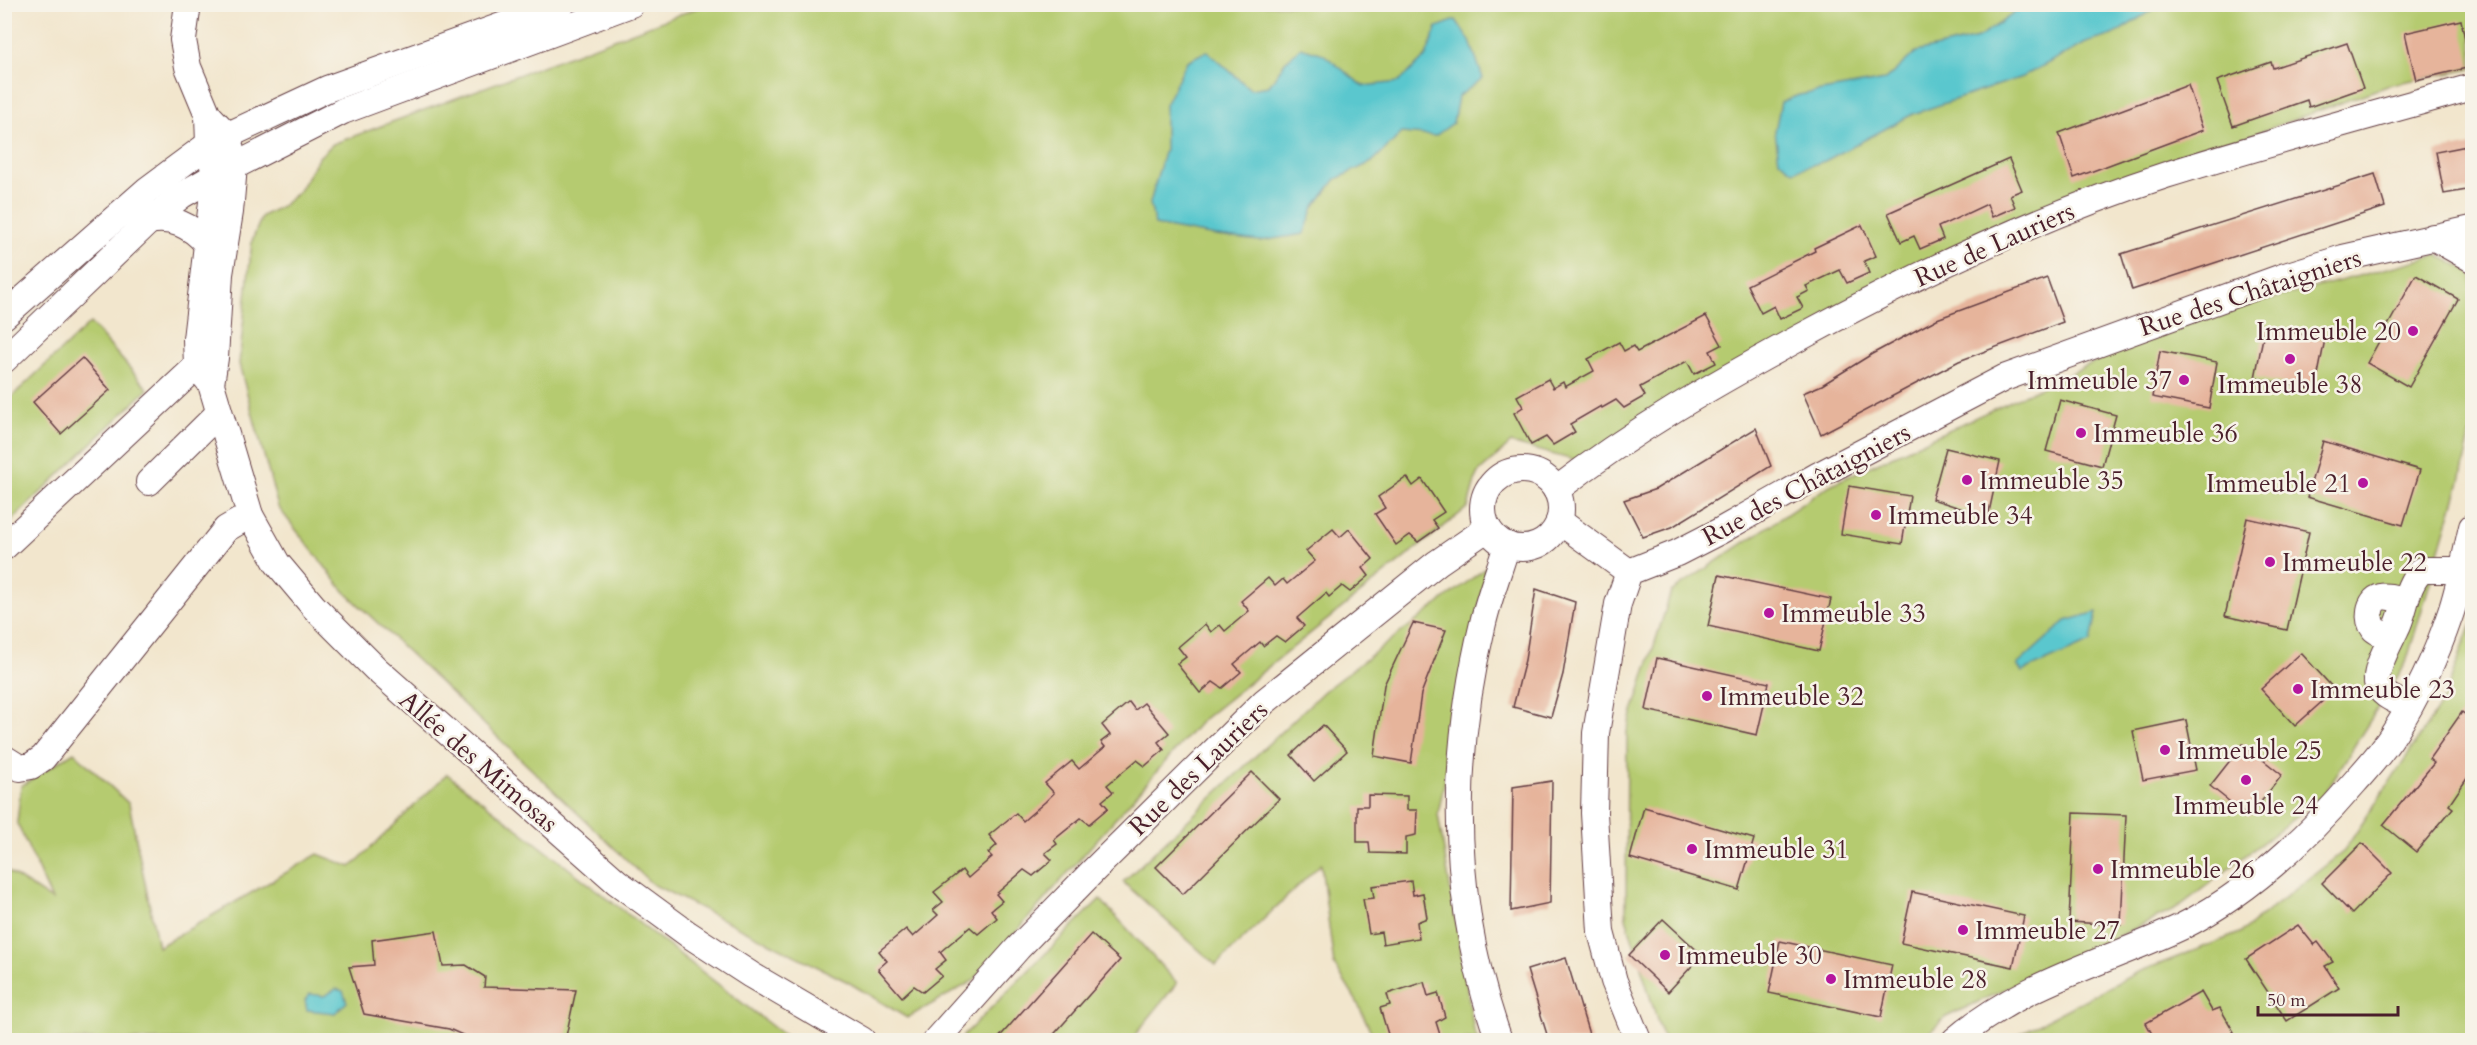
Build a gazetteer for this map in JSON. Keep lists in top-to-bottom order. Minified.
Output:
{"streets":{"street":["Rue de Lauriers","Rue des Châtaigniers","Allée des Mimosas","Rue des Lauriers"]},"crossings":[["Rue de Lauriers","Rue des Lauriers"]],"places":["Immeuble 20","Immeuble 38","Immeuble 37","Immeuble 36","Immeuble 35","Immeuble 21","Immeuble 34","Immeuble 22","Immeuble 33","Immeuble 23","Immeuble 32","Immeuble 25","Immeuble 24","Immeuble 31","Immeuble 26","Immeuble 27","Immeuble 30","Immeuble 28"],"scale_bar":"50 m"}
